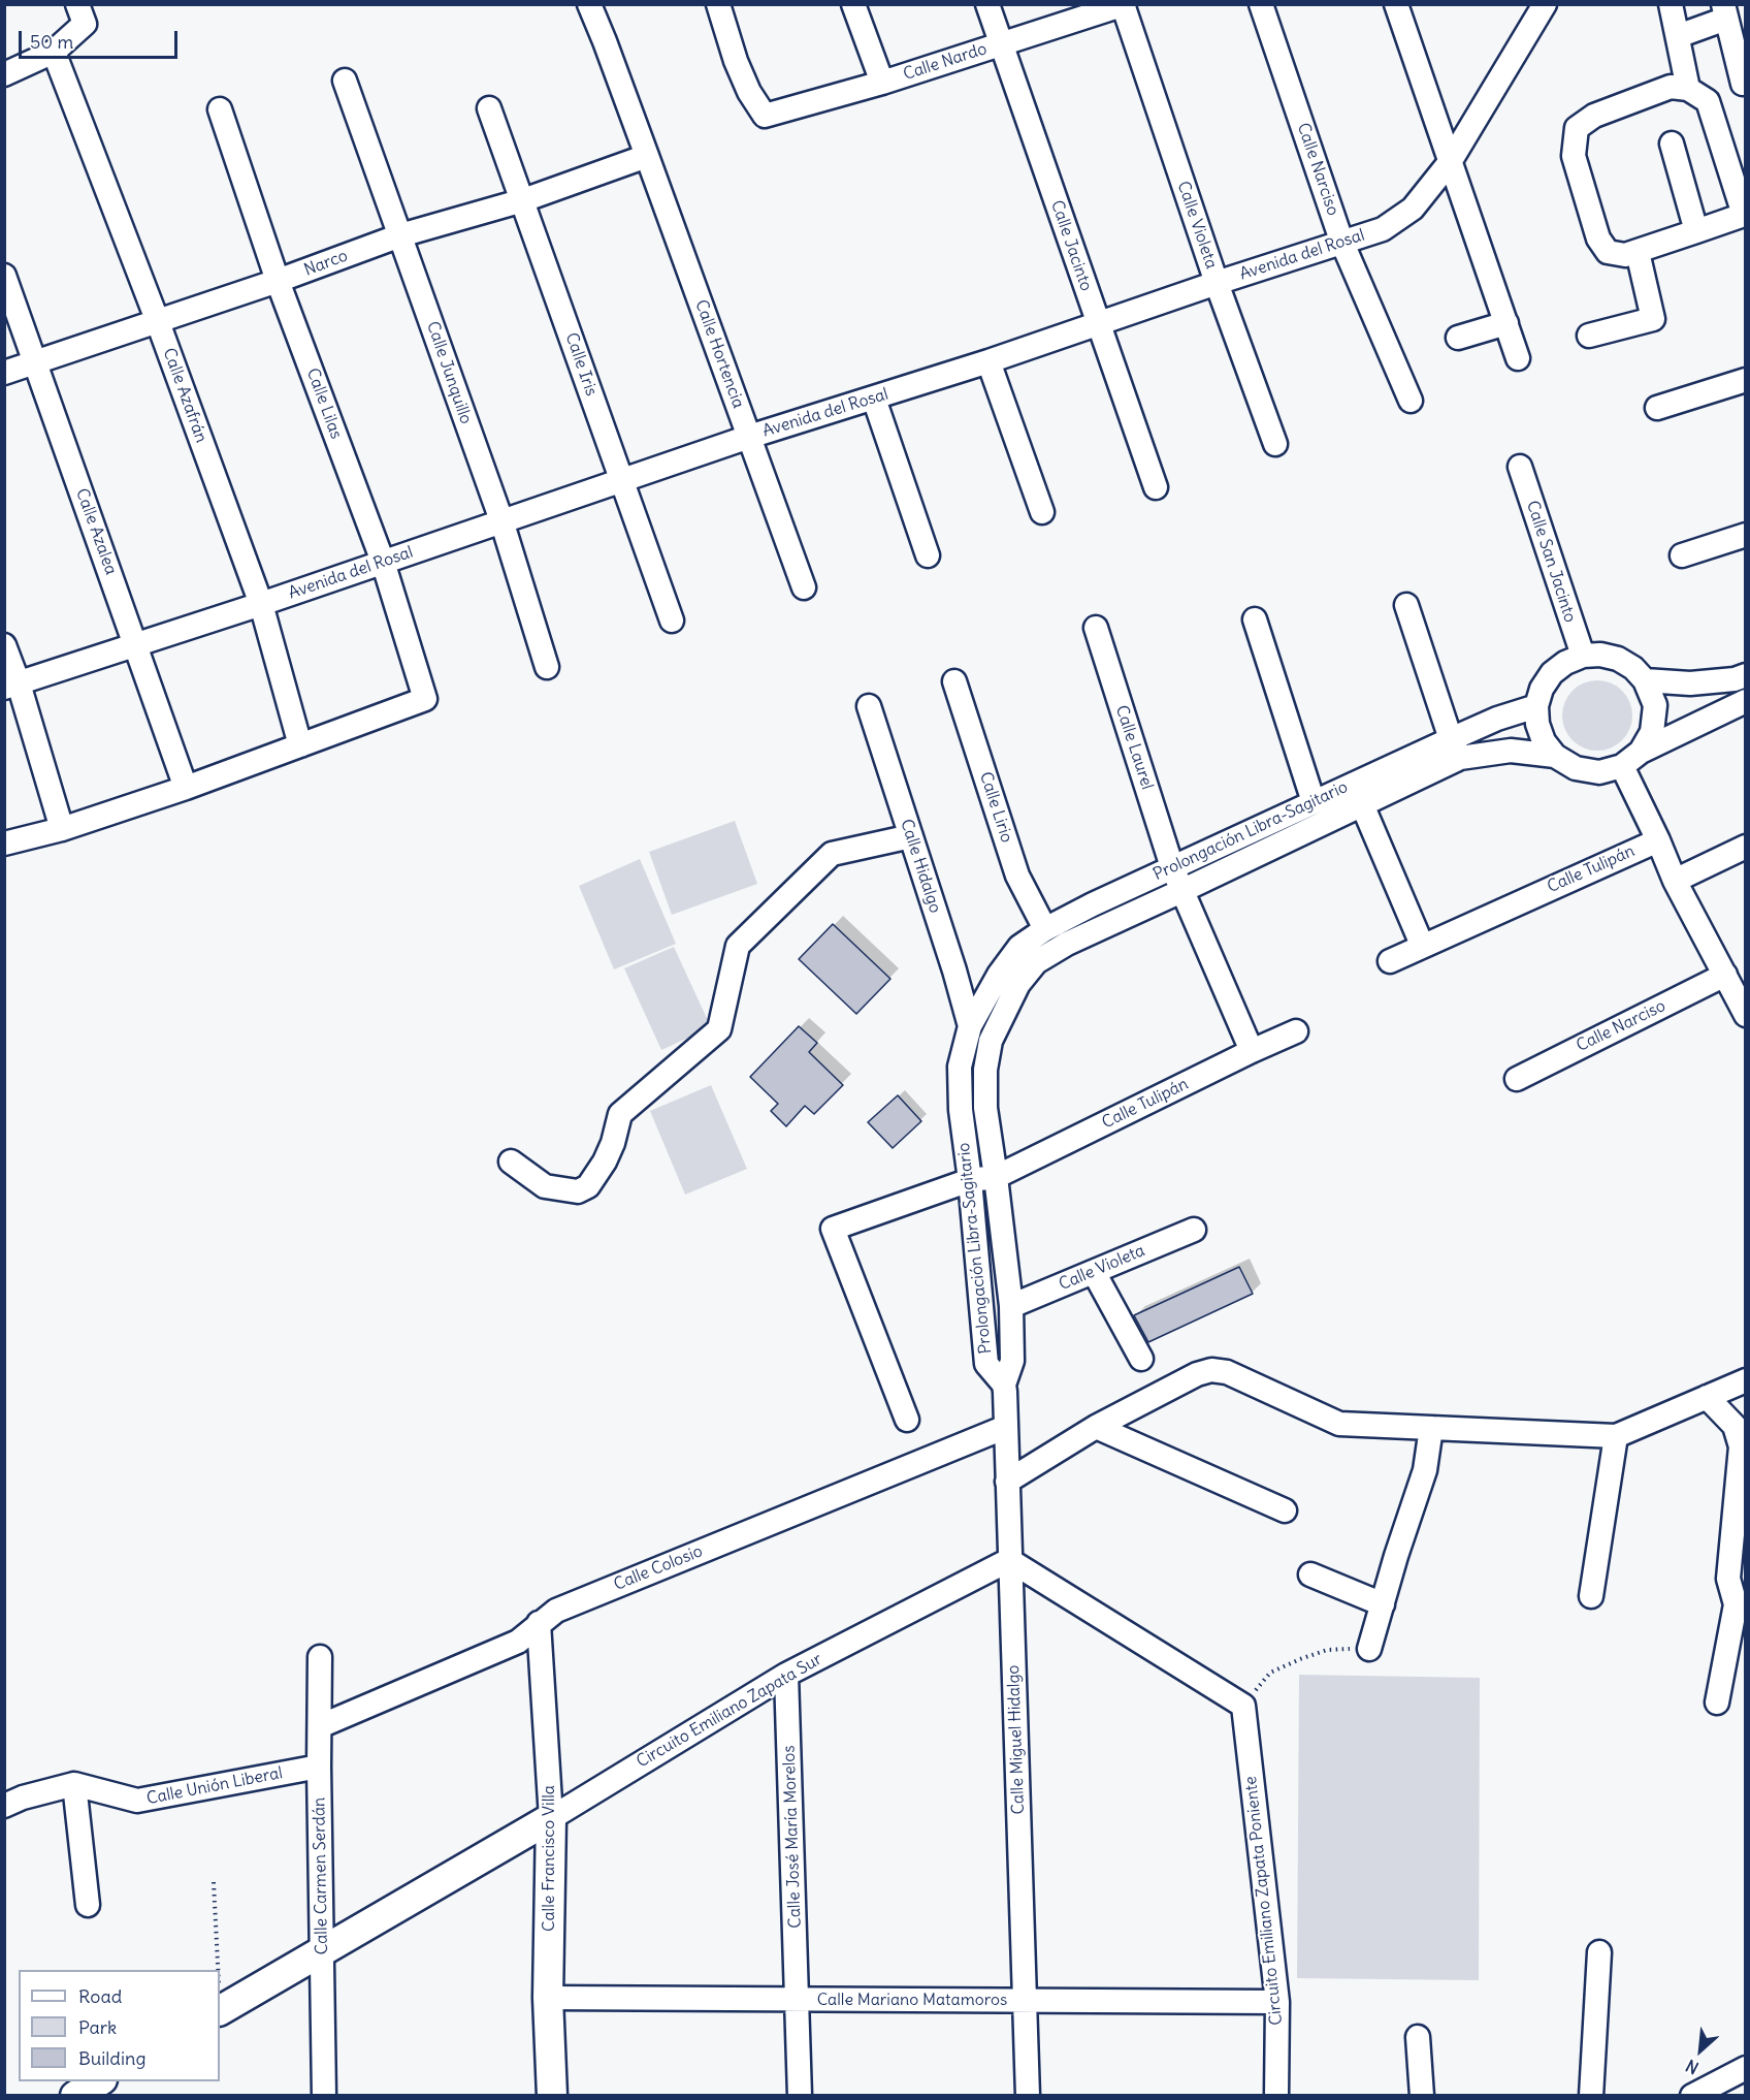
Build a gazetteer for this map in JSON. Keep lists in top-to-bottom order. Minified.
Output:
{"streets":{"main road":["Circuito Emiliano Zapata Sur","Calle Francisco Villa"],"street":["Calle Nardo","Calle Narciso","Calle Violeta","Calle Jacinto","Avenida del Rosal","Narco","Calle Hortencia","Calle Iris","Calle Junquillo","Calle Azafrán","Calle Lilas","Calle Azalea","Calle San Jacinto","Calle Laurel","Calle Lirio","Prolongación Libra-Sagitario","Calle Hidalgo","Calle Tulipán","Calle Colosio","Calle Miguel Hidalgo","Calle Unión Liberal","Calle José María Morelos","Calle Carmen Serdán","Circuito Emiliano Zapata Poniente","Calle Mariano Matamoros"]},"crossings":[["Calle Nardo","Calle Violeta"],["Calle Nardo","Calle Jacinto"],["Calle Narciso","Avenida del Rosal"],["Calle Violeta","Avenida del Rosal"],["Calle Violeta","Prolongación Libra-Sagitario"],["Calle Jacinto","Avenida del Rosal"],["Avenida del Rosal","Calle Hortencia"],["Avenida del Rosal","Calle Iris"],["Avenida del Rosal","Calle Junquillo"],["Avenida del Rosal","Calle Azafrán"],["Avenida del Rosal","Calle Lilas"],["Avenida del Rosal","Calle Azalea"],["Narco","Calle Hortencia"],["Narco","Calle Iris"],["Narco","Calle Junquillo"],["Narco","Calle Azafrán"],["Narco","Calle Lilas"],["Narco","Calle Azalea"],["Calle Azafrán","Calle Lilas"],["Calle San Jacinto","Prolongación Libra-Sagitario"],["Calle Laurel","Prolongación Libra-Sagitario"],["Calle Laurel","Calle Tulipán"],["Calle Lirio","Prolongación Libra-Sagitario"],["Prolongación Libra-Sagitario","Calle Hidalgo"],["Prolongación Libra-Sagitario","Calle Tulipán"],["Prolongación Libra-Sagitario","Calle Miguel Hidalgo"],["Calle Colosio","Calle Miguel Hidalgo"],["Calle Colosio","Calle Francisco Villa"],["Calle Colosio","Calle Carmen Serdán"],["Circuito Emiliano Zapata Sur","Calle Miguel Hidalgo"],["Circuito Emiliano Zapata Sur","Calle José María Morelos"],["Circuito Emiliano Zapata Sur","Calle Francisco Villa"],["Circuito Emiliano Zapata Sur","Calle Carmen Serdán"],["Calle Miguel Hidalgo","Calle Mariano Matamoros"],["Calle Unión Liberal","Calle Carmen Serdán"],["Calle José María Morelos","Calle Mariano Matamoros"],["Calle Francisco Villa","Calle Mariano Matamoros"],["Circuito Emiliano Zapata Poniente","Calle Mariano Matamoros"]],"legend":["Road","Park","Building"],"scale_bar":"50 m","north":"bottom left"}
